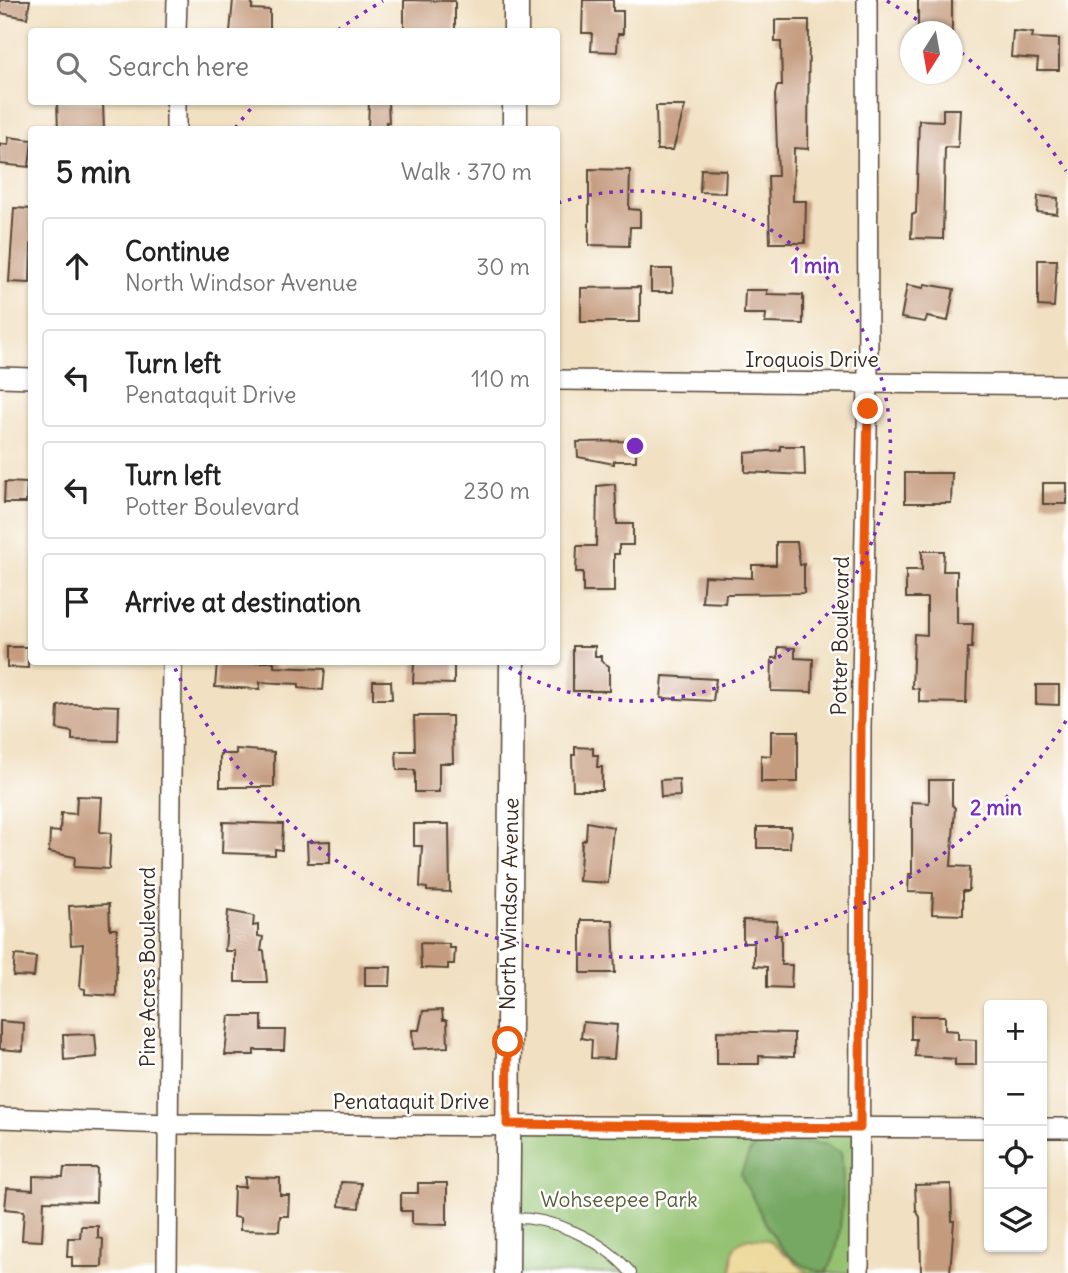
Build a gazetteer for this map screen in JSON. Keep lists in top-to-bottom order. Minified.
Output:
{"streets":{"street":["Iroquois Drive","Potter Boulevard","North Windsor Avenue","Pine Acres Boulevard","Penataquit Drive"]},"crossings":[["Iroquois Drive","Potter Boulevard"],["Potter Boulevard","Penataquit Drive"],["North Windsor Avenue","Penataquit Drive"],["Pine Acres Boulevard","Penataquit Drive"]],"parks":["Wohseepee Park"],"north":"bottom","page":{"search":"Search here","heading":["5 min","Walk · 370 m"],"list":[["Continue","North Windsor Avenue","30 m"],["Turn left","Penataquit Drive","110 m"],["Turn left","Potter Boulevard","230 m"],"Arrive at destination"],"map_buttons":["+","−"]},"rings":["1 min","2 min"]}
